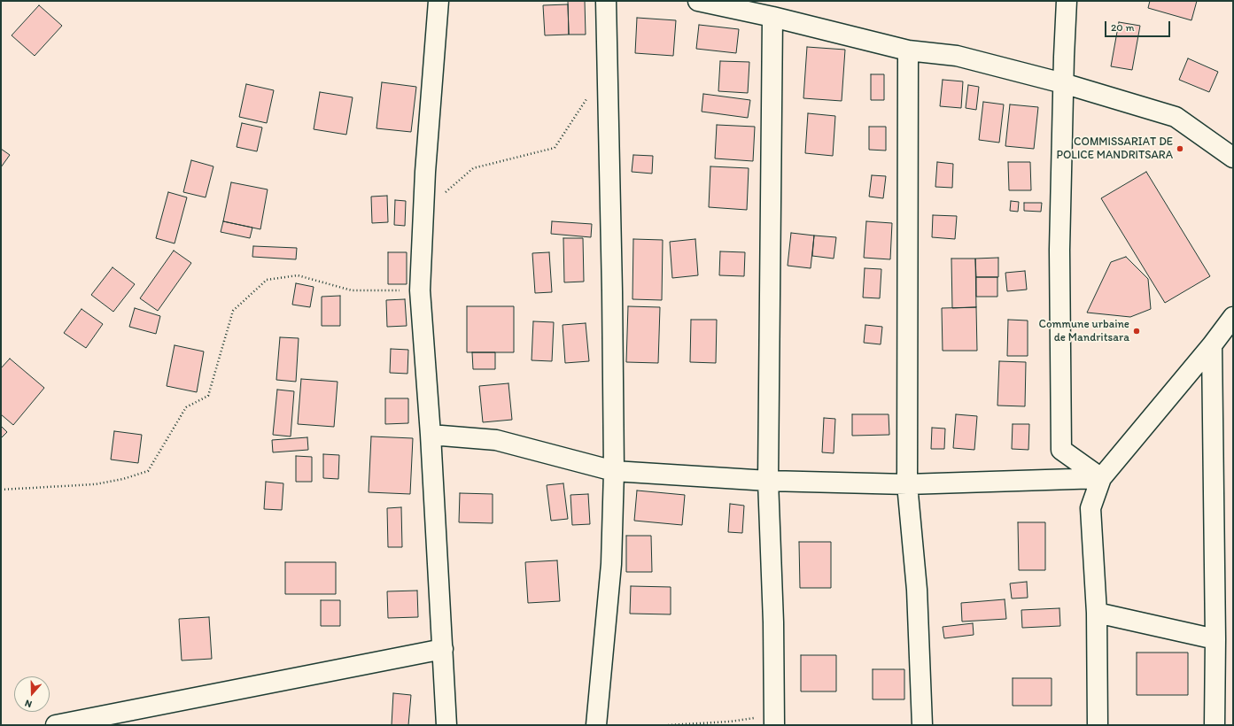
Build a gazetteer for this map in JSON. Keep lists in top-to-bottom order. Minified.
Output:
{"places":["COMMISSARIAT DE POLICE MANDRITSARA","Commune urbaine de Mandritsara"],"scale_bar":"20 m","north":"bottom"}
